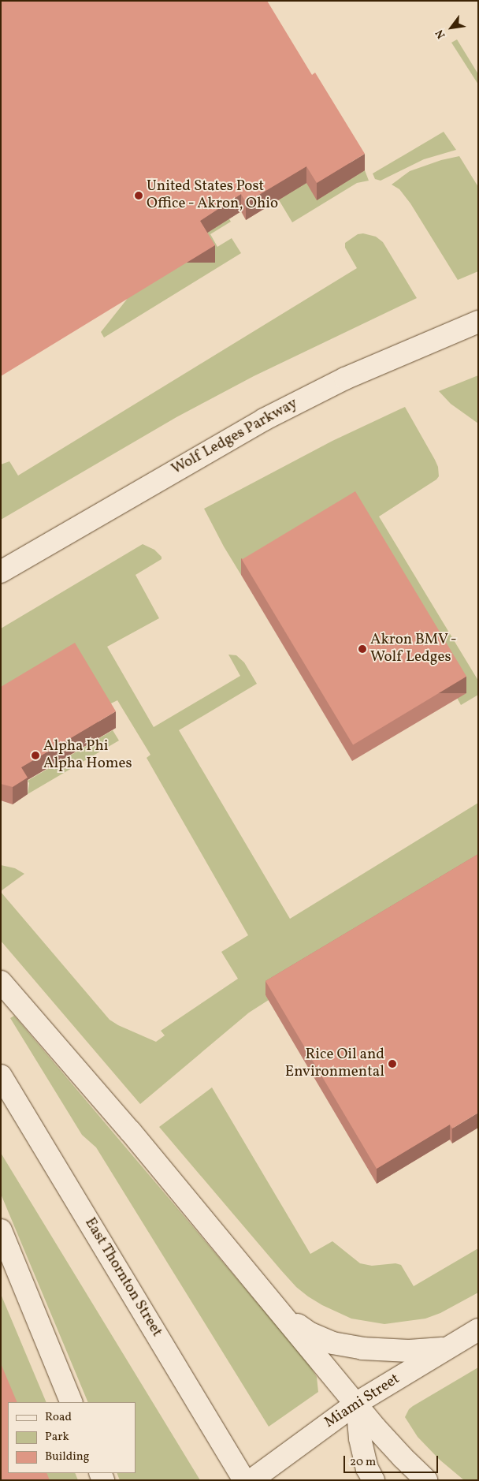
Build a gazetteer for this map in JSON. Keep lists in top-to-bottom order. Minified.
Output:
{"streets":{"street":["Wolf Ledges Parkway","East Thornton Street","Miami Street"]},"places":["United States Post Office - Akron, Ohio","Akron BMV - Wolf Ledges","Alpha Phi Alpha Homes","Rice Oil and Environmental"],"legend":["Road","Park","Building"],"scale_bar":"20 m","north":"bottom left"}
